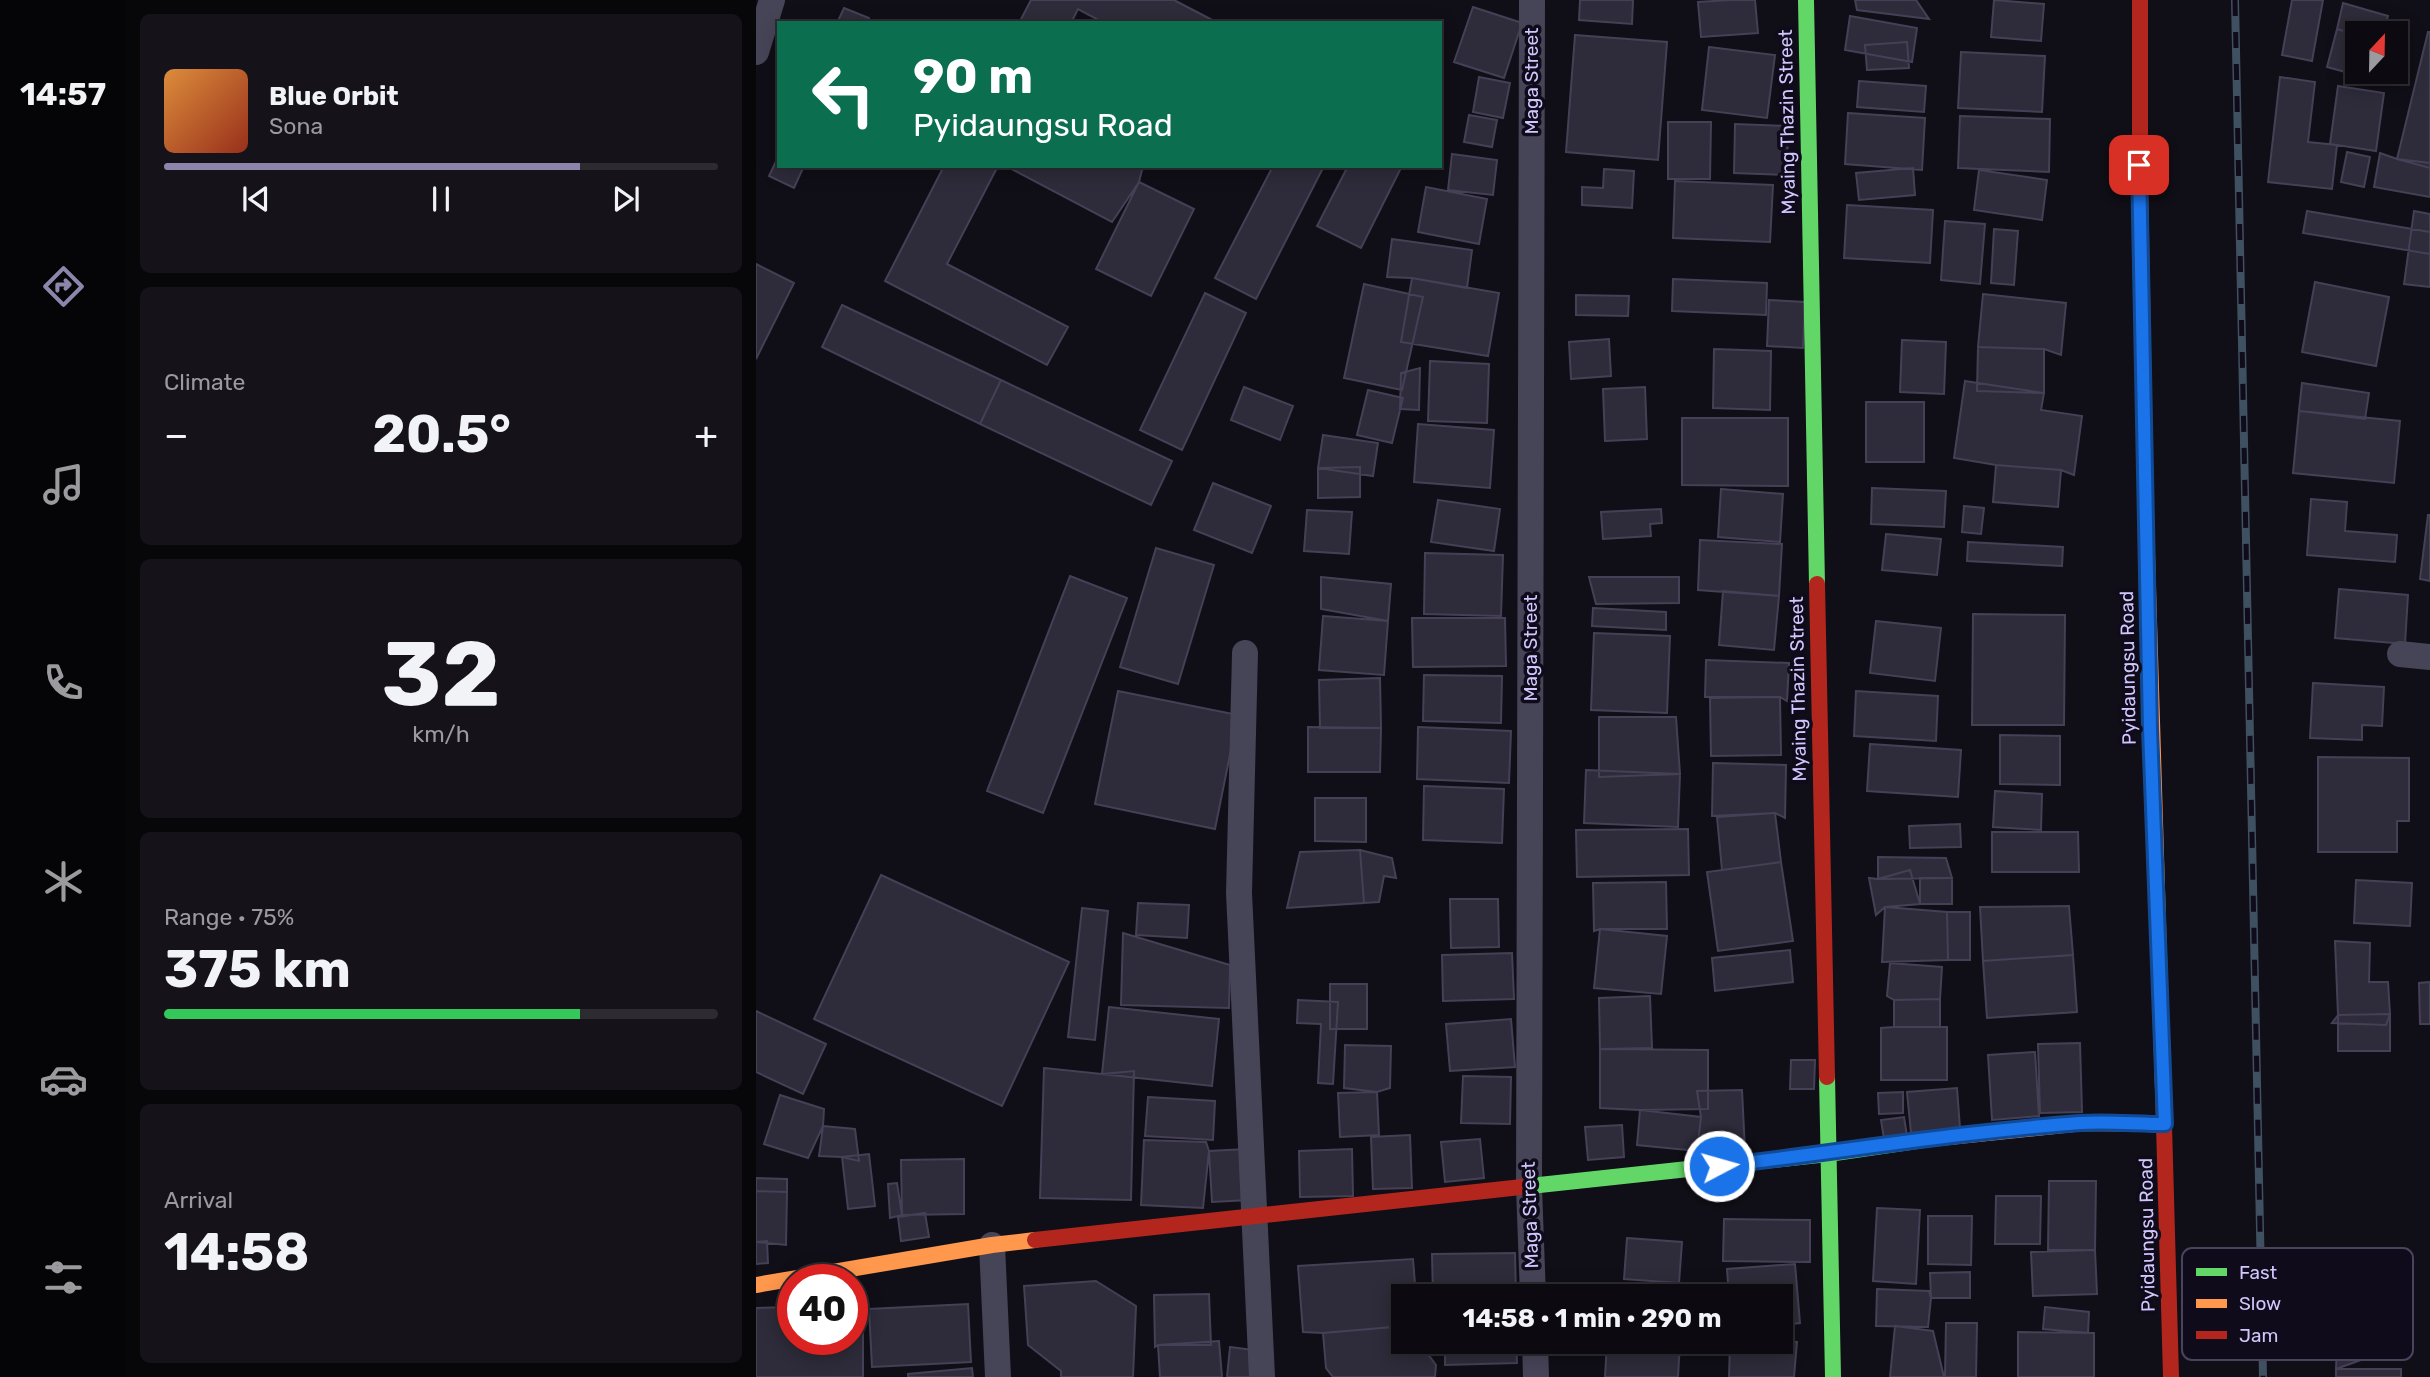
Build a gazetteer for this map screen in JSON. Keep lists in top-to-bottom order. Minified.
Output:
{"streets":{"main road":["Myaing Thazin Street","Pyidaungsu Road"],"street":["Maga Street"]},"legend":["Fast","Slow","Jam"],"north":"top","page":{"tabs":"14:57","turn":["90 m","Pyidaungsu Road"],"song":["Blue Orbit","Sona"],"tile":["Climate",["32","km/h"],["Range · 75%","375 km"],["Arrival","14:58"]],"heat":["−","20.5°","+"],"limit":"40","trip":"14:58 · 1 min · 290 m"}}
